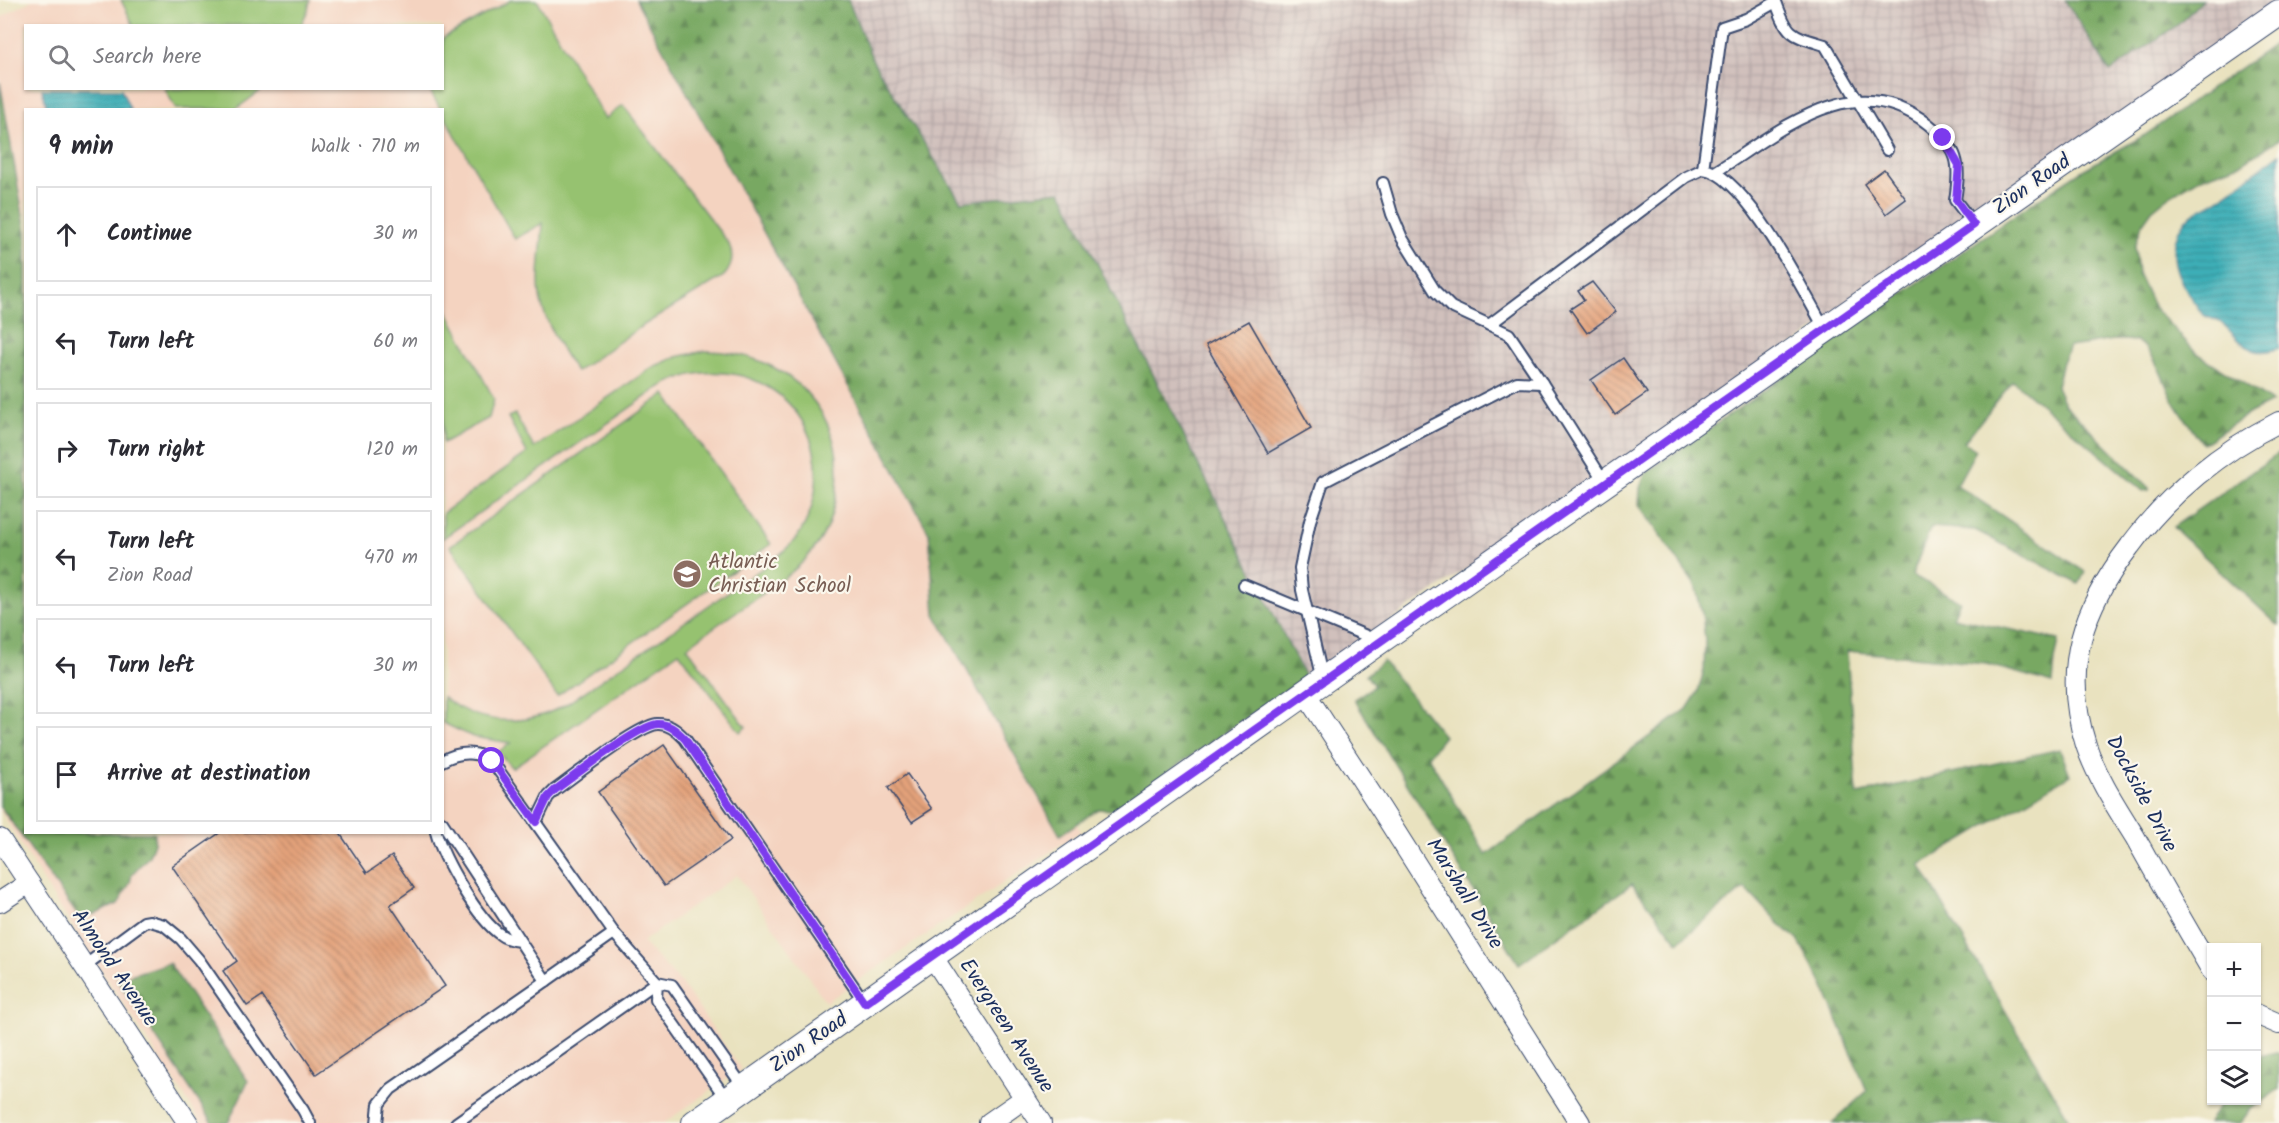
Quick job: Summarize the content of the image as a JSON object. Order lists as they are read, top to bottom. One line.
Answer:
{"streets":{"street":["Zion Road","Dockside Drive","Marshall Drive","Almond Avenue","Evergreen Avenue"]},"crossings":[["Zion Road","Marshall Drive"],["Zion Road","Evergreen Avenue"]],"places":{"school or university":["Atlantic Christian School"]},"page":{"search":"Search here","heading":["9 min","Walk · 710 m"],"list":[["Continue","30 m"],["Turn left","60 m"],["Turn right","120 m"],["Turn left","Zion Road","470 m"],["Turn left","30 m"],"Arrive at destination"],"map_buttons":["+","−"]}}
